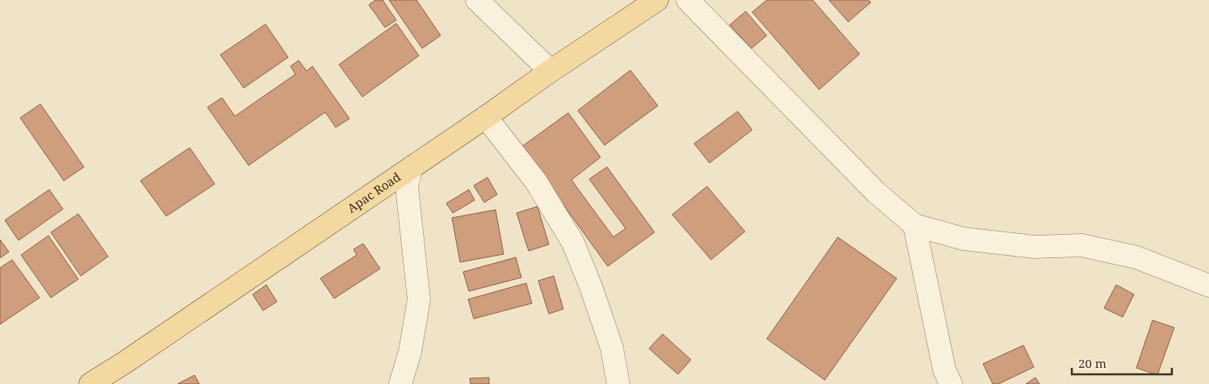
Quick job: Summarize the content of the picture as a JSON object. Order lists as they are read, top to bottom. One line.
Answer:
{"streets":{"main road":["Apac Road"]},"scale_bar":"20 m"}
